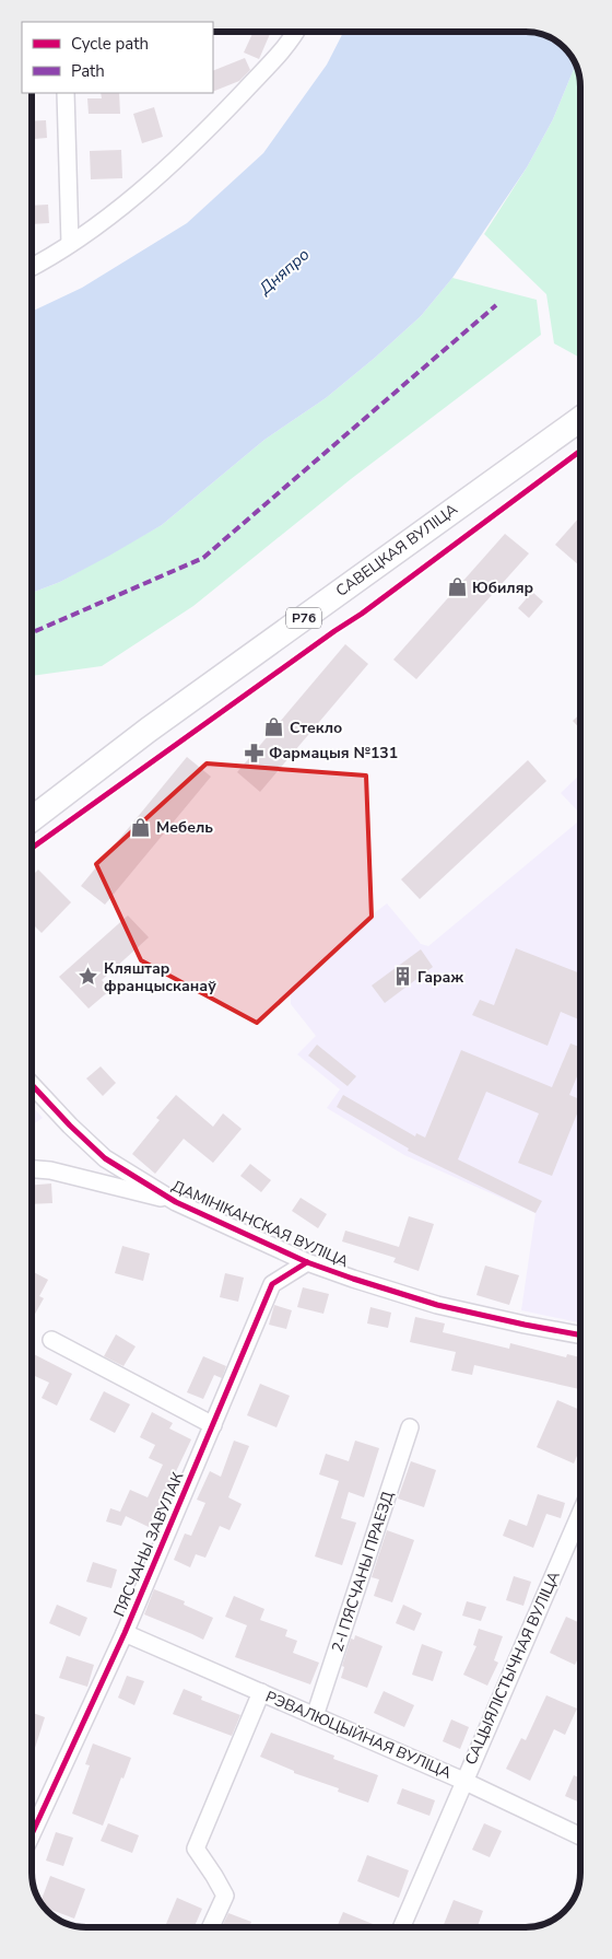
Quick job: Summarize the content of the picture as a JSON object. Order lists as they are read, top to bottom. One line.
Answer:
{"streets":{"main road":["САВЕЦКАЯ ВУЛІЦА","Р76"],"street":["ДАМІНІКАНСКАЯ ВУЛІЦА","ПЯСЧАНЫ ЗАВУЛАК","2-І ПЯСЧАНЫ ПРАЕЗД","САЦЫЯЛІСТЫЧНАЯ ВУЛІЦА","РЭВАЛЮЦЫЙНАЯ ВУЛІЦА"]},"crossings":[["ДАМІНІКАНСКАЯ ВУЛІЦА","ПЯСЧАНЫ ЗАВУЛАК"],["ПЯСЧАНЫ ЗАВУЛАК","РЭВАЛЮЦЫЙНАЯ ВУЛІЦА"],["2-І ПЯСЧАНЫ ПРАЕЗД","РЭВАЛЮЦЫЙНАЯ ВУЛІЦА"],["САЦЫЯЛІСТЫЧНАЯ ВУЛІЦА","РЭВАЛЮЦЫЙНАЯ ВУЛІЦА"]],"water":["Дняпро"],"places":{"shop":["Юбиляр","Стекло","Мебель"],"pharmacy":["Фармацыя №131"],"place":["Кляштар францысканаў"],"building":["Гараж"]},"legend":["Cycle path","Path"]}
